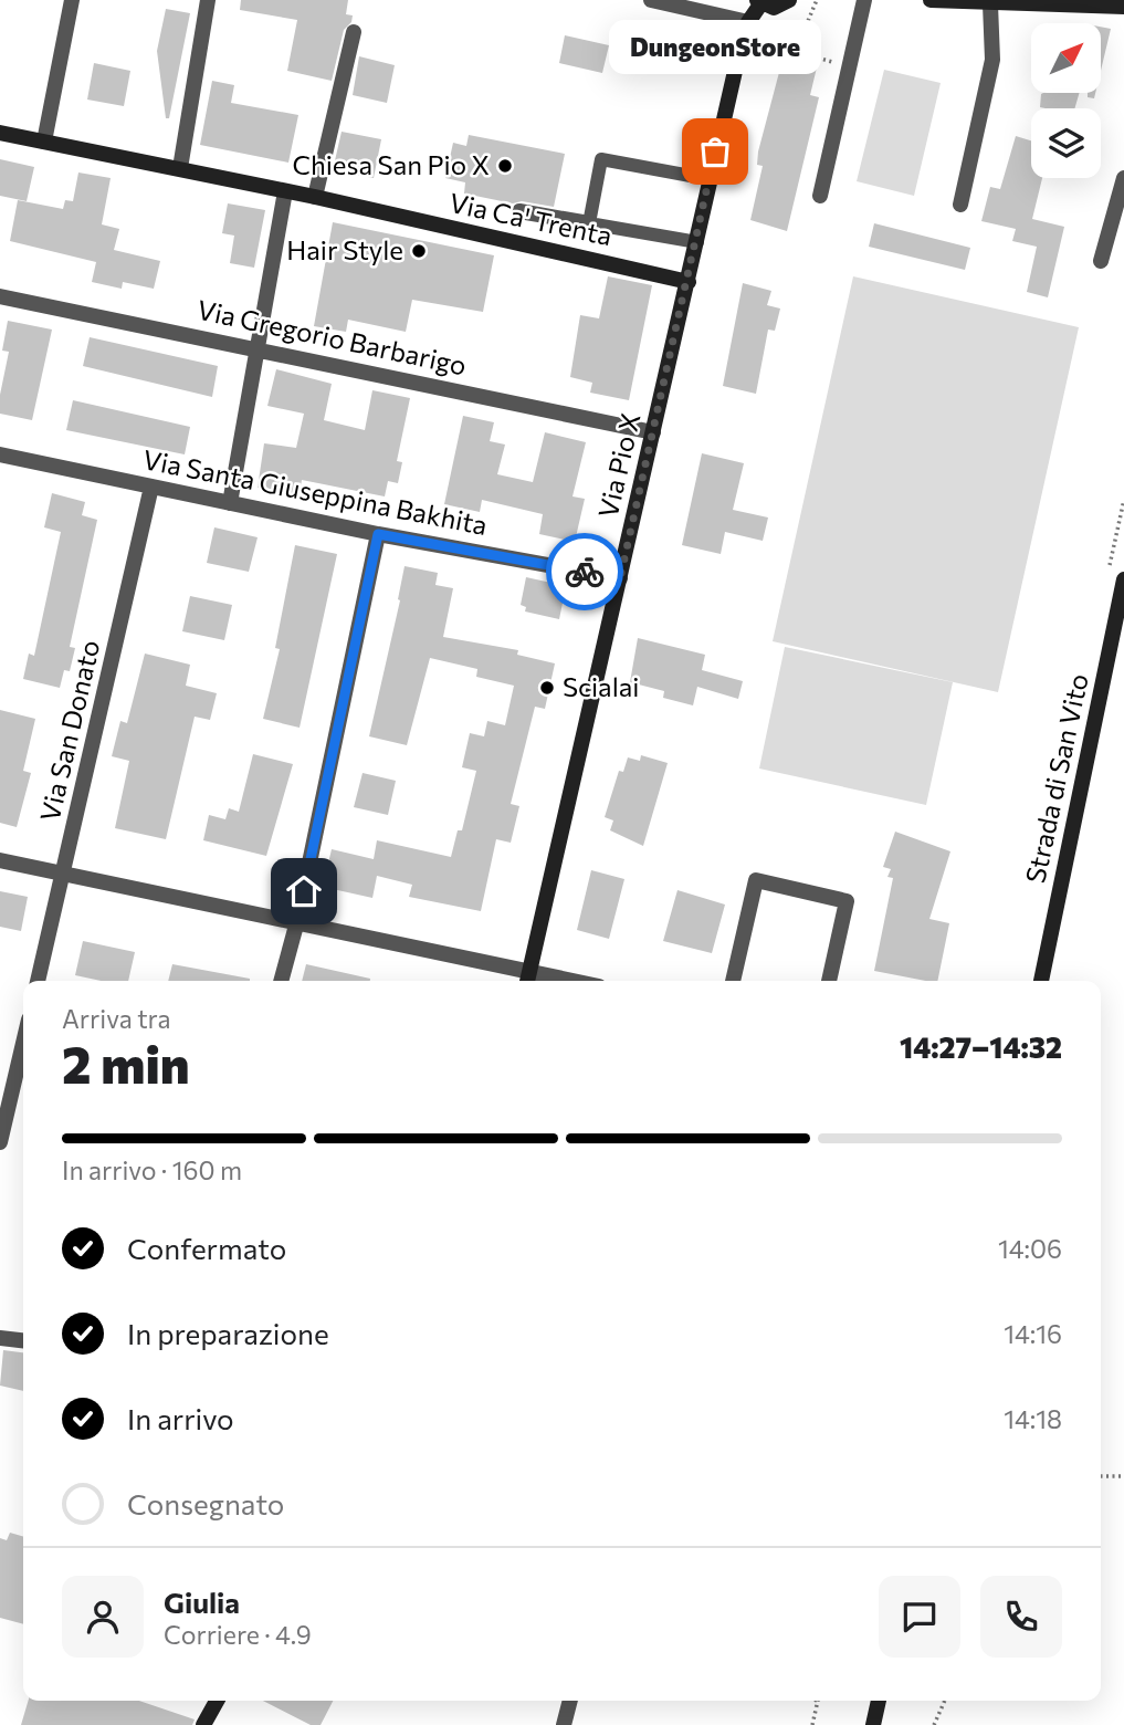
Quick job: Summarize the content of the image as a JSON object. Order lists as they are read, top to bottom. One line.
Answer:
{"streets":{"street":["Via Ca' Trenta","Via Gregorio Barbarigo","Via Pio X","Via Santa Giuseppina Bakhita","Via San Donato","Strada di San Vito"]},"crossings":[["Via Ca' Trenta","Via Pio X"],["Via Gregorio Barbarigo","Via Pio X"],["Via Pio X","Via Santa Giuseppina Bakhita"],["Via Santa Giuseppina Bakhita","Via San Donato"]],"places":["DungeonStore","Chiesa San Pio X","Hair Style","Scialai"],"north":"top right","page":{"bubble":"DungeonStore","heading":["2 min","Arriva tra","14:27–14:32"],"panel":["Giulia","Corriere · 4.9"],"bar":"In arrivo · 160 m","list":[["Confermato","14:06"],["In preparazione","14:16"],["In arrivo","14:18"],"Consegnato"]}}
